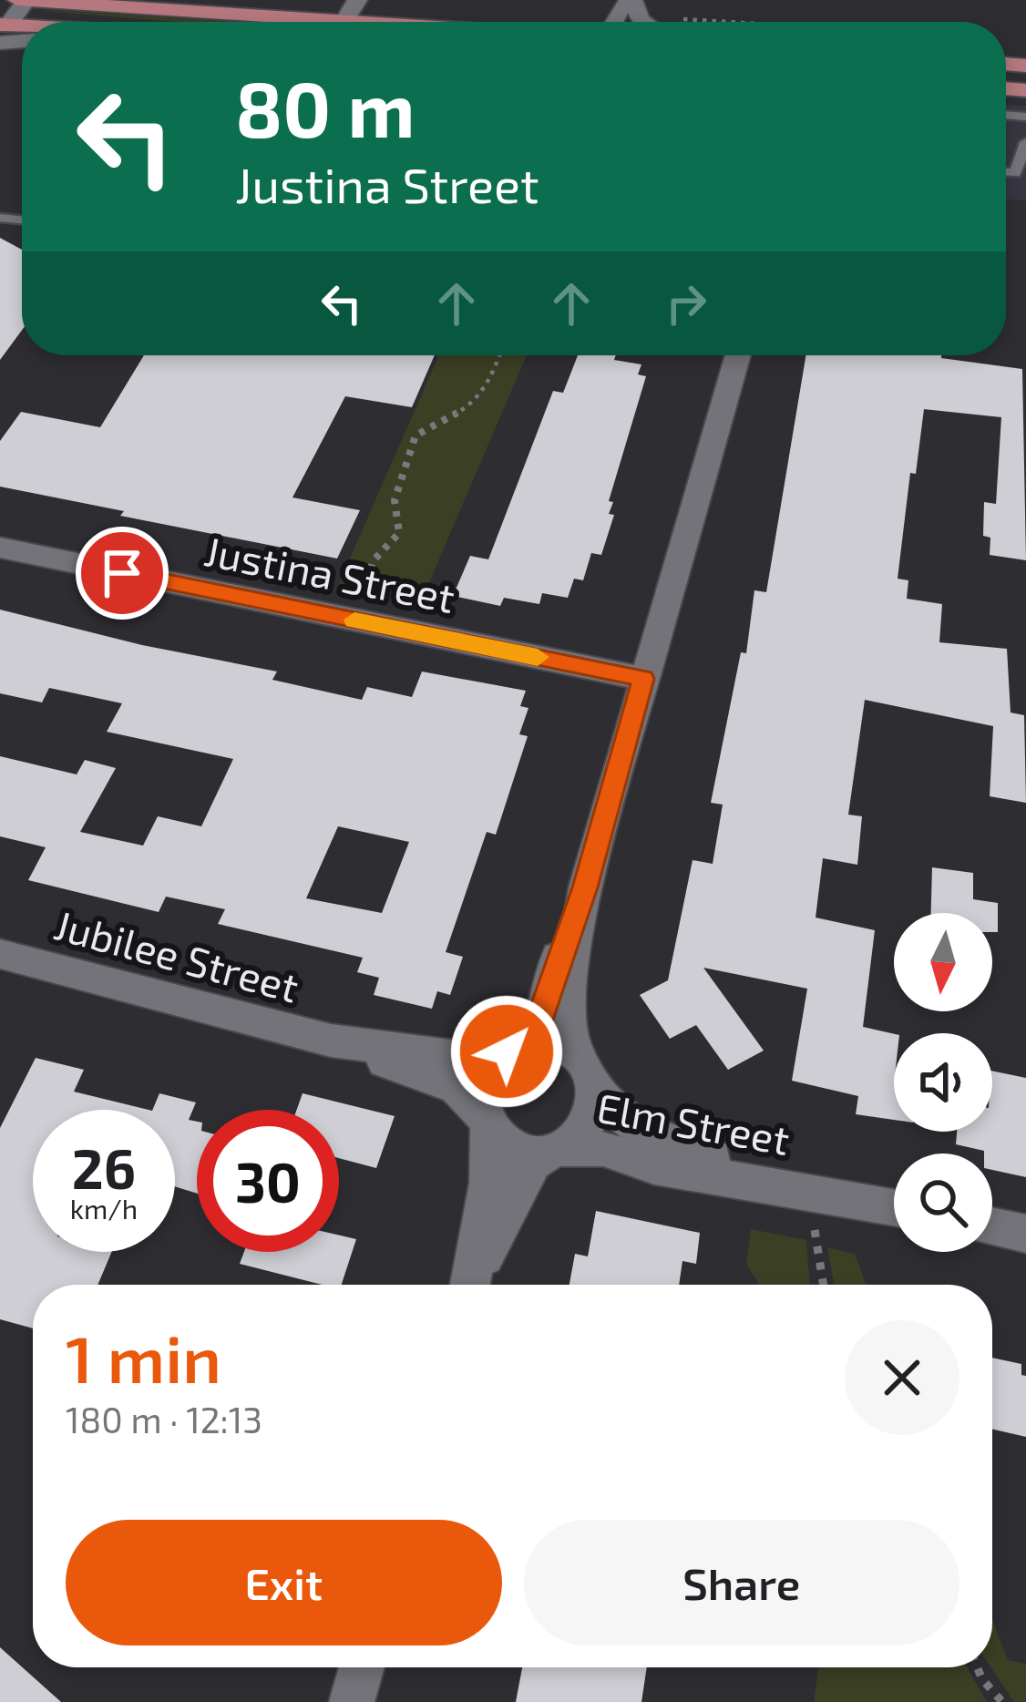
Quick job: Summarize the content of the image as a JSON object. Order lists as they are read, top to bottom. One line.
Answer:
{"streets":{"street":["Justina Street","Jubilee Street","Elm Street"]},"crossings":[["Jubilee Street","Elm Street"]],"north":"bottom","page":{"turn":["80 m","Justina Street"],"speed":"26 km/h","limit":"30","heading":["1 min","180 m · 12:13"],"buttons":["Exit","Share"]}}
